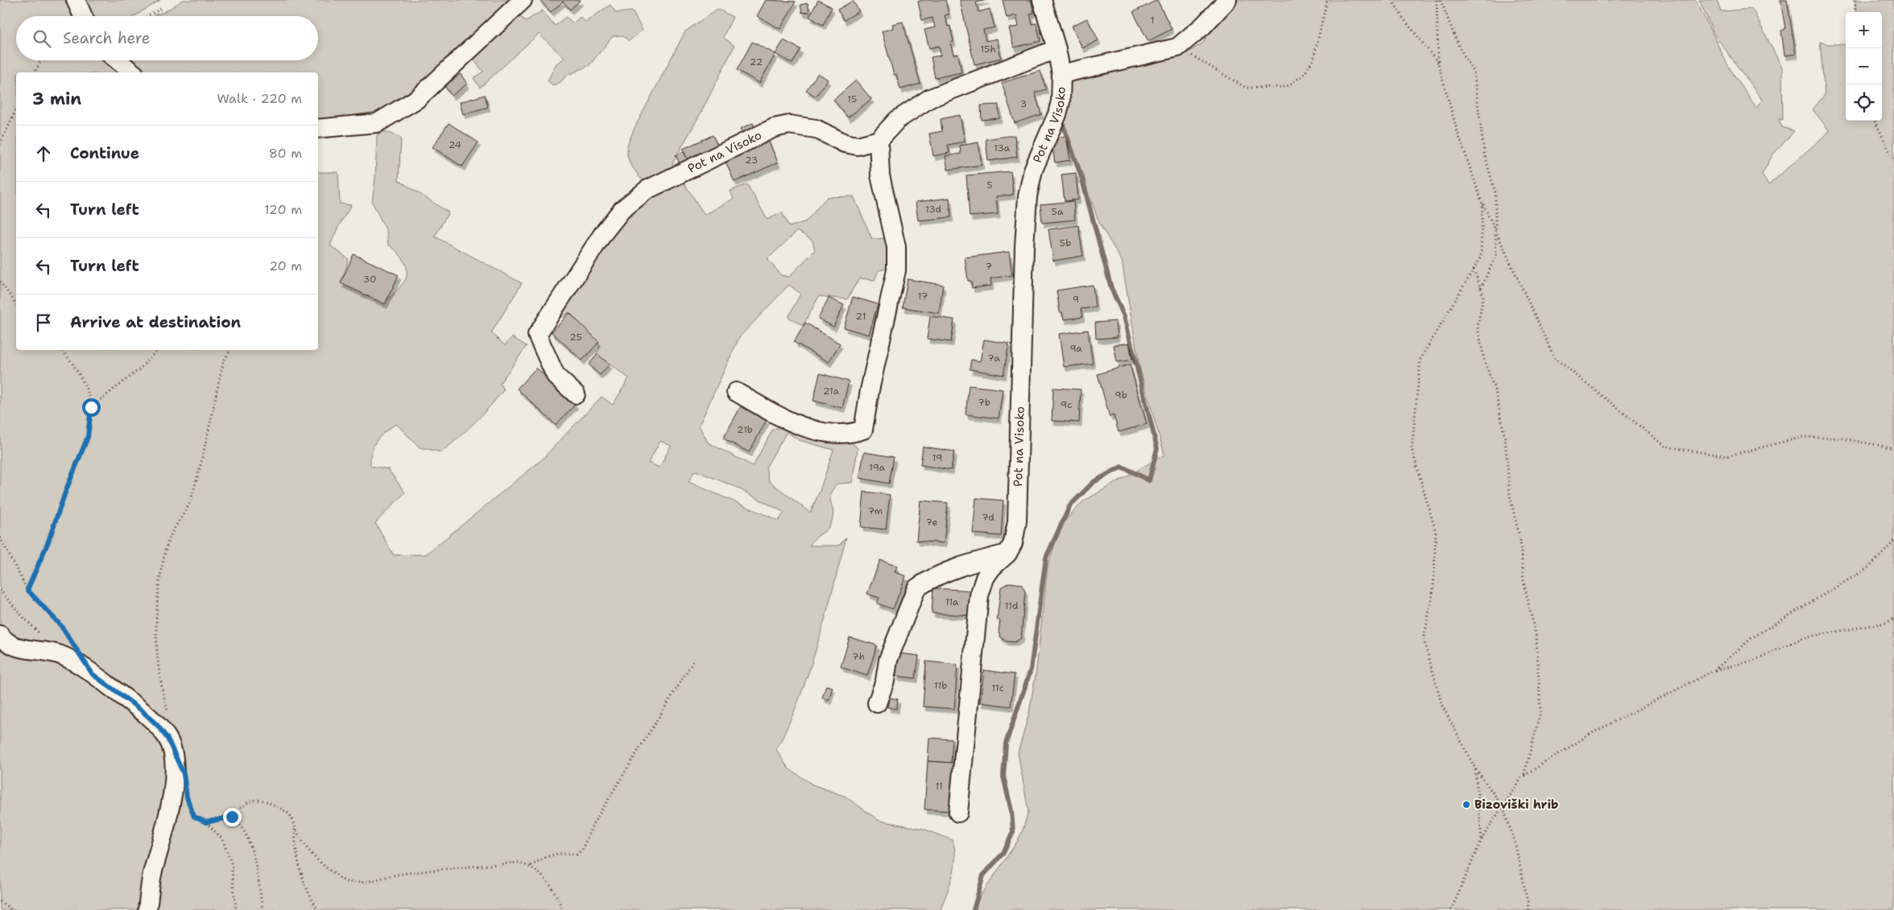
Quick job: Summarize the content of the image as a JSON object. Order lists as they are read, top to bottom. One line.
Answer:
{"streets":{"street":["Pot na Visoko"]},"places":["Bizoviški hrib"],"house_numbers":["1","15h","22","15","3","24","13a","23","5","13d","5a","5b","7","30","17","9","21","25","9a","7a","21a","9b","7b","9c","21b","19","19a","7m","7d","7e","11a","11d","7h","11b","11c","11"],"page":{"map_buttons":["+","−"],"search":"Search here","heading":["3 min","Walk · 220 m"],"list":[["Continue","80 m"],["Turn left","120 m"],["Turn left","20 m"],"Arrive at destination"]}}
